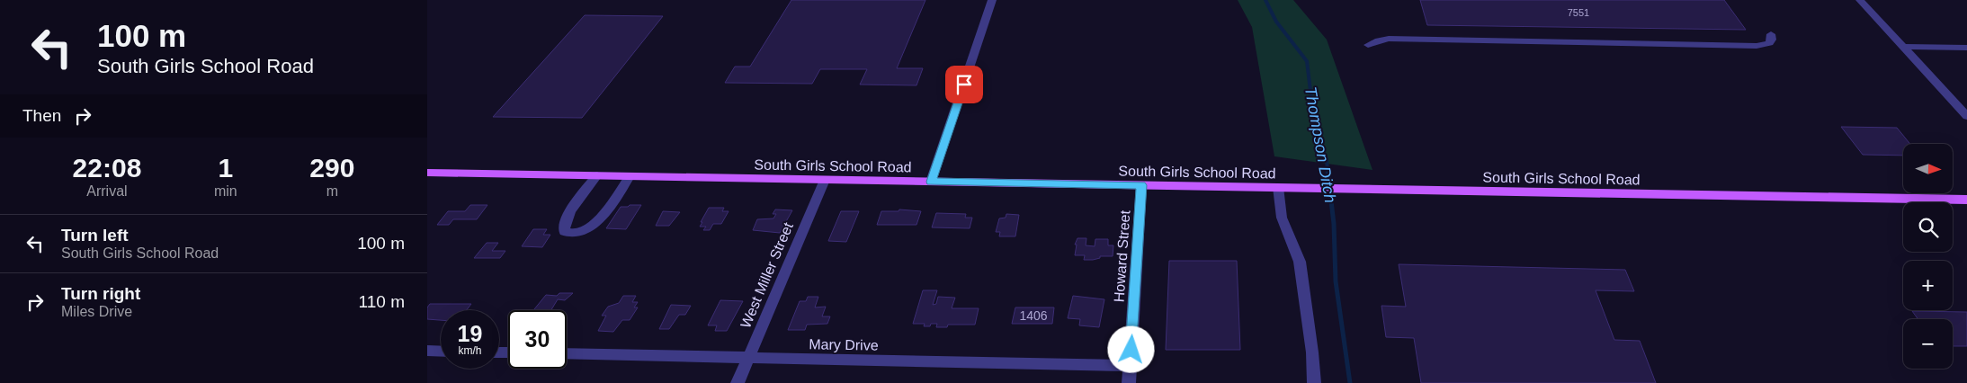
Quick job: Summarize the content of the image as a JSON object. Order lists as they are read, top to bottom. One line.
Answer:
{"streets":{"main road":["South Girls School Road"],"street":["Howard Street","West Miller Street","Mary Drive"]},"crossings":[["South Girls School Road","Howard Street"],["South Girls School Road","West Miller Street"],["Howard Street","Mary Drive"],["West Miller Street","Mary Drive"]],"water":["Thompson Ditch"],"house_numbers":["7551","1406"],"north":"right","page":{"turn":["100 m","South Girls School Road"],"then":"Then","eta":["22:08","Arrival","1","min","290","m"],"map_buttons":["+","−"],"list":[{"name":"Turn left","note":"South Girls School Road","value":"100 m"},{"name":"Turn right","note":"Miles Drive","value":"110 m"}],"speed":"19 km/h","limit":"30"}}
